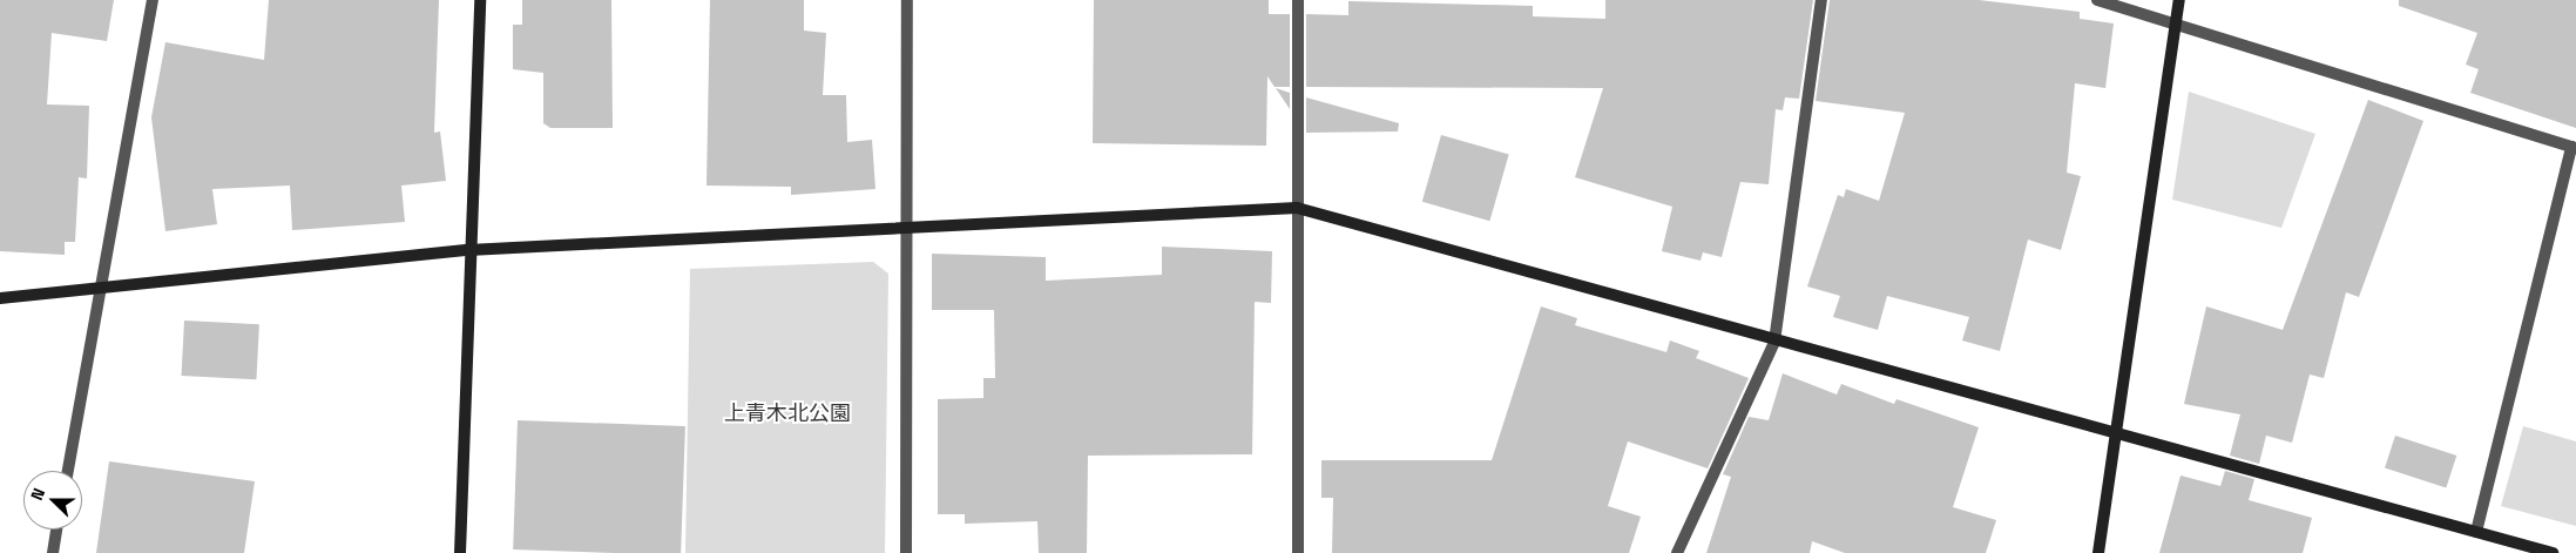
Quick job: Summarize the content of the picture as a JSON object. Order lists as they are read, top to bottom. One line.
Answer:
{"parks":["上青木北公園"],"north":"left"}
